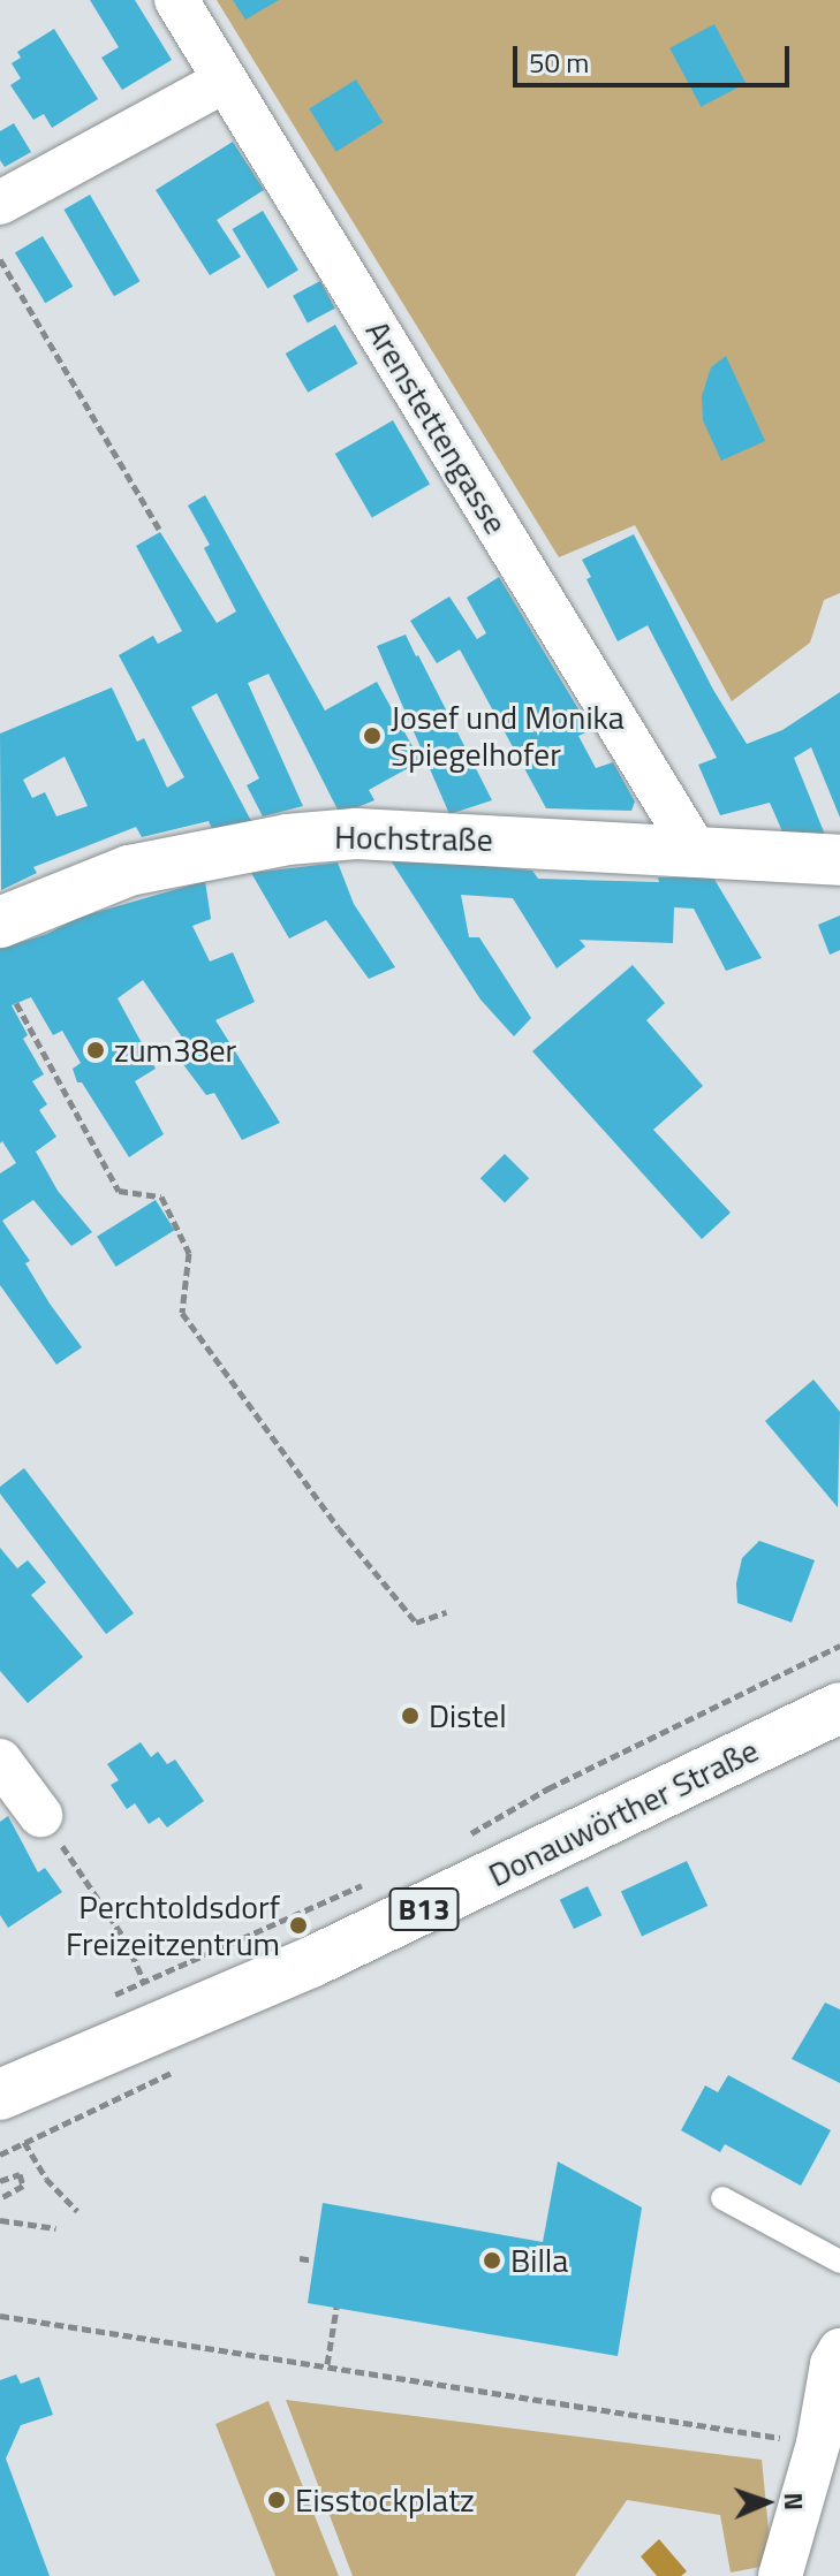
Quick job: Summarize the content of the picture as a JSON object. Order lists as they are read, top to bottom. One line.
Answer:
{"streets":{"main road":["Hochstraße","Donauwörther Straße","B13"],"street":["Arenstettengasse"]},"crossings":[["Arenstettengasse","Hochstraße"]],"places":["Josef und Monika Spiegelhofer","zum38er","Distel","Perchtoldsdorf Freizeitzentrum","Billa","Eisstockplatz"],"scale_bar":"50 m","north":"right"}
